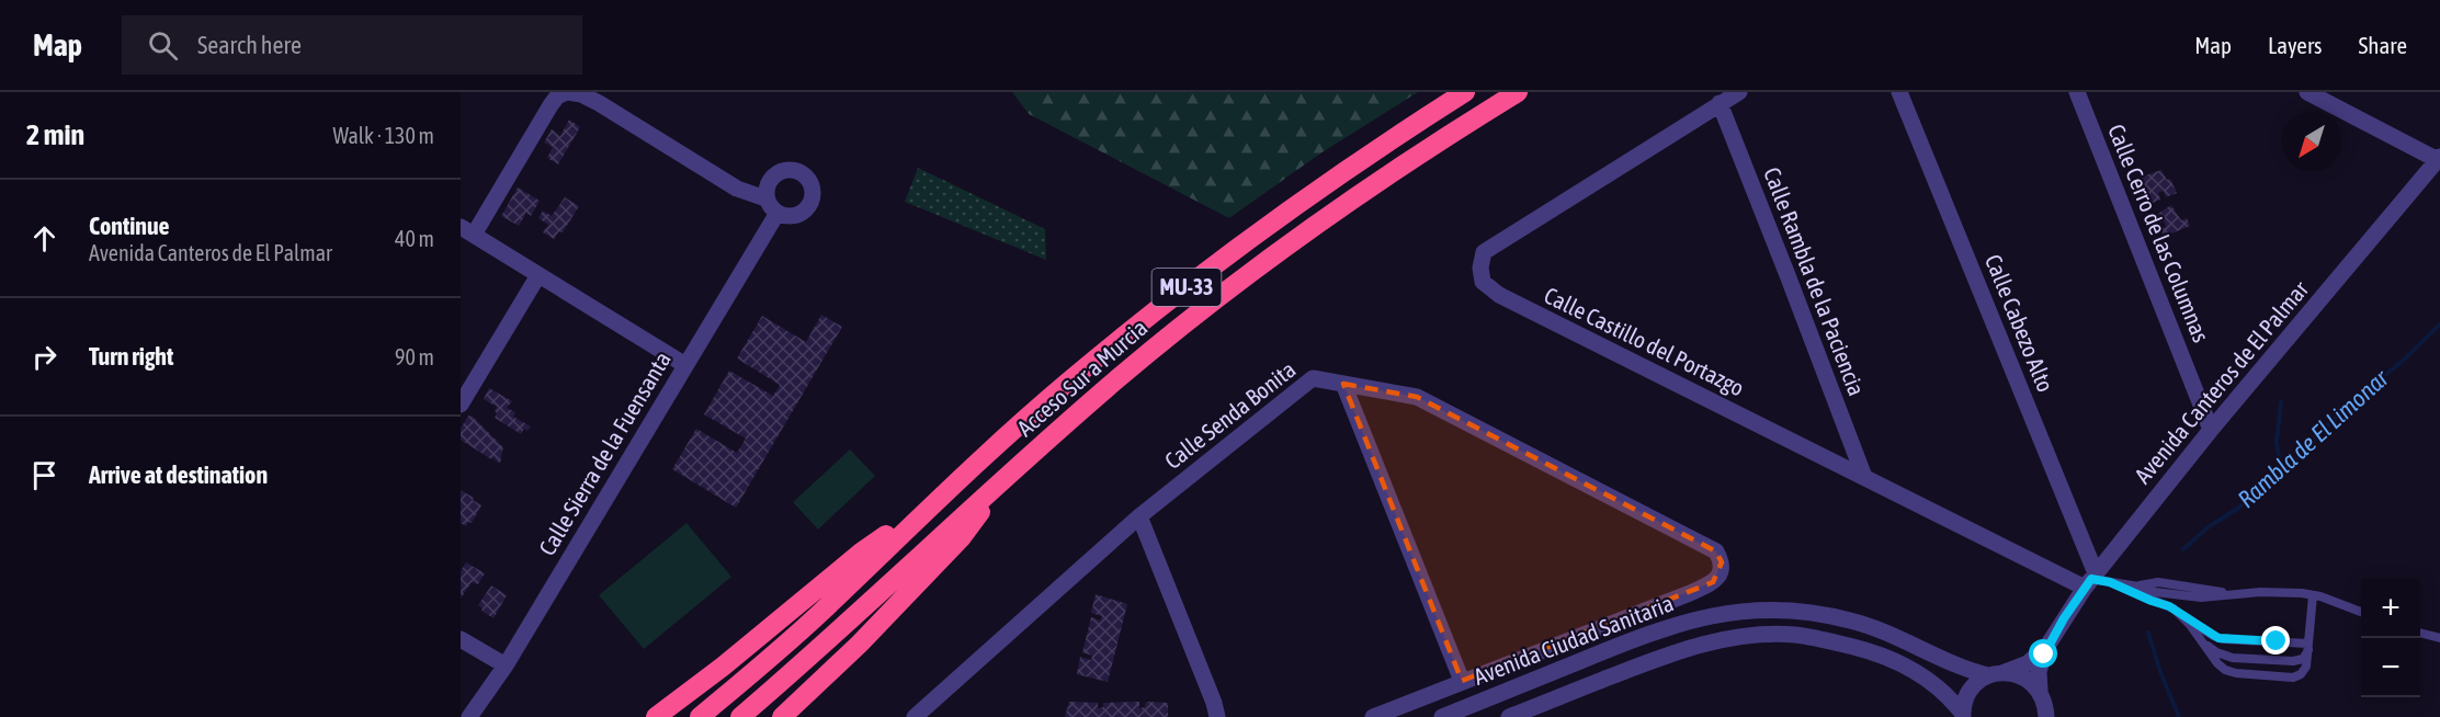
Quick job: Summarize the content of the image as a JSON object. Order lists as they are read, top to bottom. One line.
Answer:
{"streets":{"highway":["MU-33","Acceso Sur a Murcia"],"street":["Calle Cerro de las Columnas","Calle Rambla de la Paciencia","Calle Cabezo Alto","Calle Castillo del Portazgo","Avenida Canteros de El Palmar","Calle Senda Bonita","Calle Sierra de la Fuensanta","Avenida Ciudad Sanitaria"]},"crossings":[["Calle Cerro de las Columnas","Avenida Canteros de El Palmar"],["Calle Rambla de la Paciencia","Calle Castillo del Portazgo"],["Calle Cabezo Alto","Calle Castillo del Portazgo"],["Calle Cabezo Alto","Avenida Canteros de El Palmar"],["Calle Castillo del Portazgo","Avenida Canteros de El Palmar"],["Avenida Canteros de El Palmar","Avenida Ciudad Sanitaria"]],"water":["Rambla de El Limonar"],"north":"bottom left","page":{"header":"Map","search":"Search here","nav":["Map","Layers","Share"],"heading":["2 min","Walk · 130 m"],"list":[["Continue","Avenida Canteros de El Palmar","40 m"],["Turn right","90 m"],"Arrive at destination"],"map_buttons":["+","−"]}}
